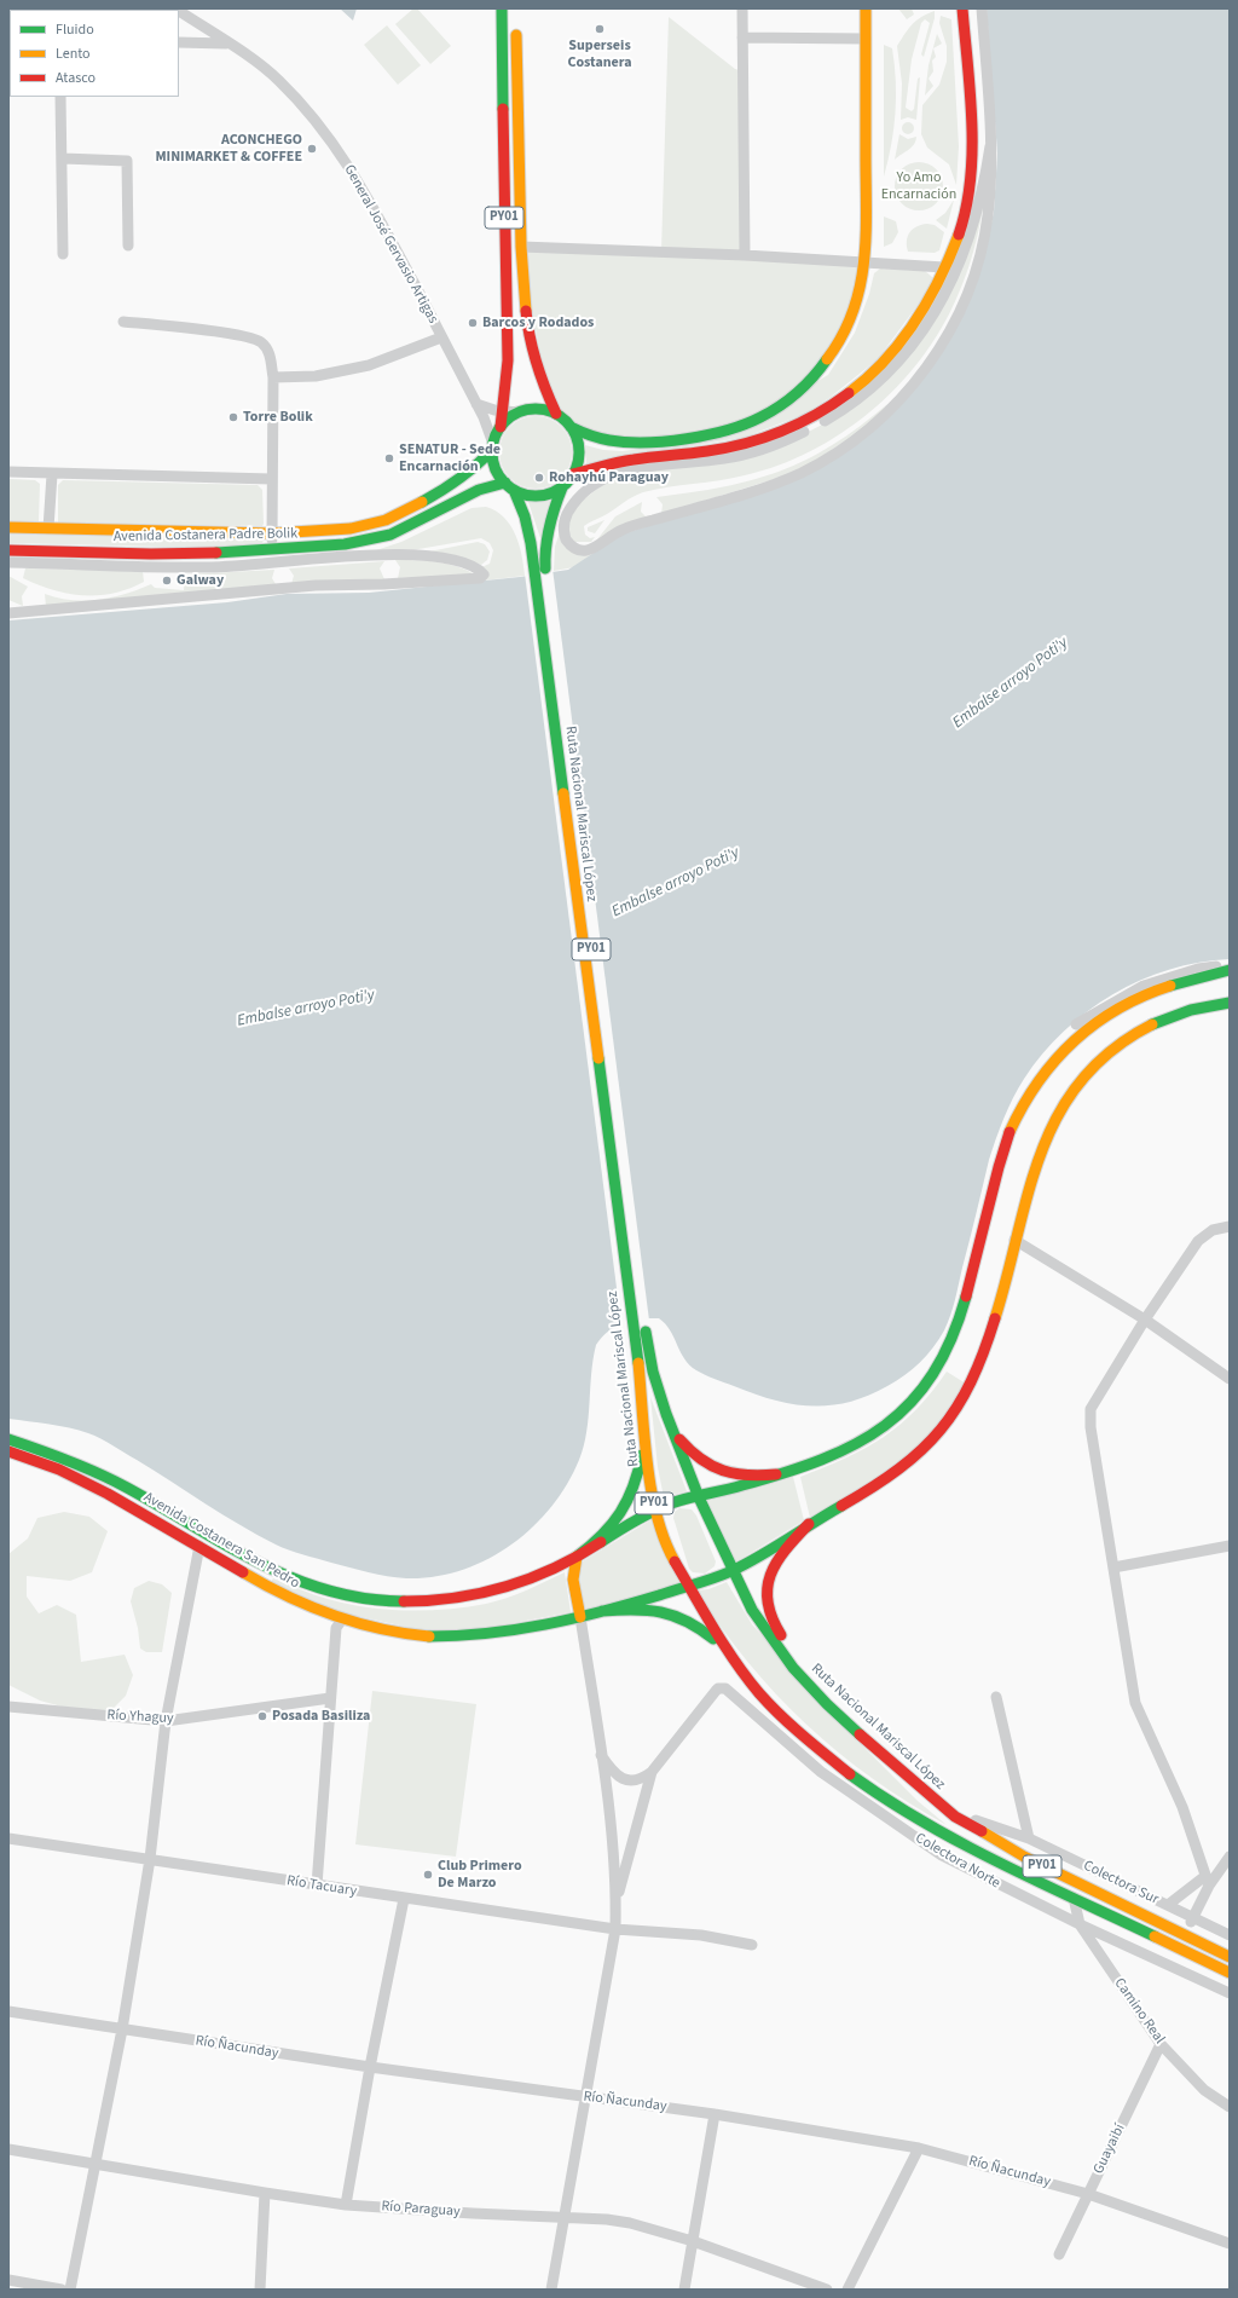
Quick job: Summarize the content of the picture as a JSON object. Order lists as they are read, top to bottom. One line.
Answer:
{"streets":{"main road":["PY01","Avenida Costanera Padre Bolik","Ruta Nacional Mariscal López","Avenida Costanera San Pedro"],"street":["General José Gervasio Artigas","Río Yhaguy","Colectora Norte","Colectora Sur","Río Tacuary","Camino Real","Río Ñacunday","Guayaibí","Río Paraguay"]},"crossings":[["PY01","General José Gervasio Artigas"],["PY01","Avenida Costanera Padre Bolik"],["PY01","Ruta Nacional Mariscal López"],["General José Gervasio Artigas","Avenida Costanera Padre Bolik"],["General José Gervasio Artigas","Ruta Nacional Mariscal López"],["Avenida Costanera Padre Bolik","Ruta Nacional Mariscal López"],["Ruta Nacional Mariscal López","Avenida Costanera San Pedro"],["Ruta Nacional Mariscal López","Colectora Sur"],["Ruta Nacional Mariscal López","Camino Real"],["Colectora Norte","Camino Real"],["Camino Real","Guayaibí"],["Río Ñacunday","Guayaibí"]],"water":["Embalse arroyo Poti'y"],"parks":["Yo Amo Encarnación"],"places":["Superseis Costanera","ACONCHEGO MINIMARKET & COFFEE","Barcos y Rodados","Torre Bolik","SENATUR - Sede Encarnación","Rohayhú Paraguay","Galway","Posada Basiliza","Club Primero De Marzo"],"legend":["Fluido","Lento","Atasco"]}
